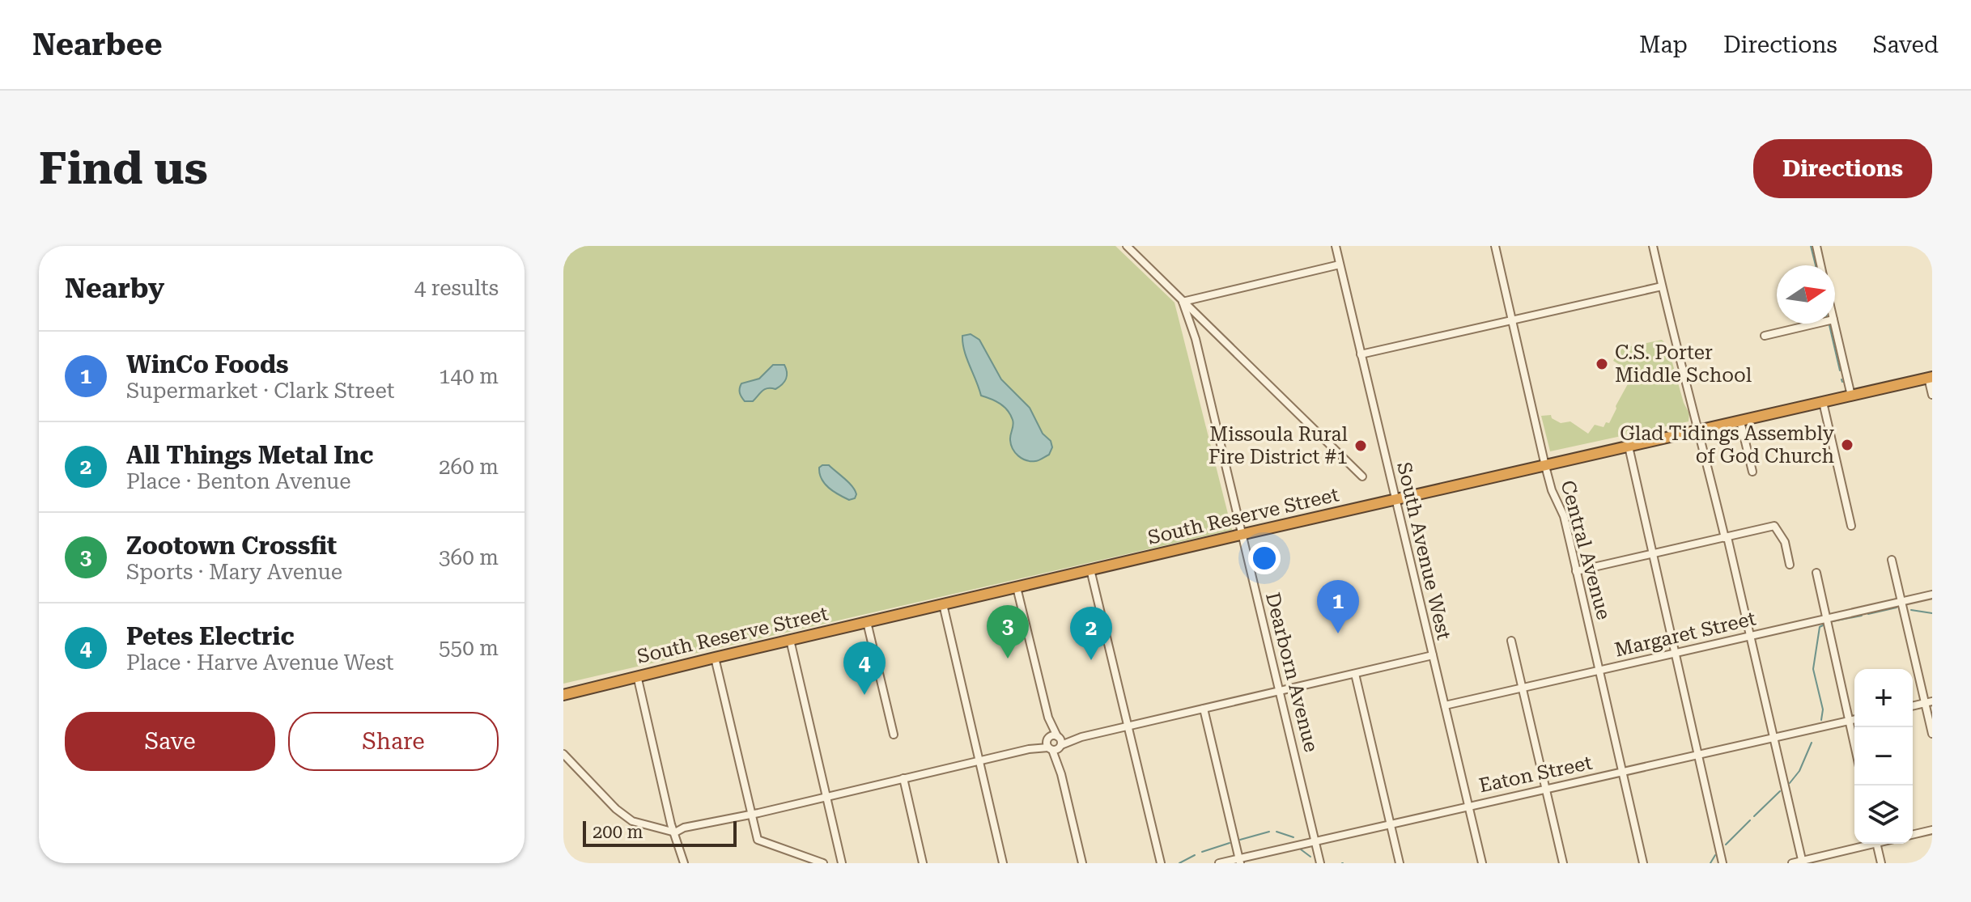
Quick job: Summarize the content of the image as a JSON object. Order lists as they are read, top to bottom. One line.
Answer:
{"streets":{"highway":["South Reserve Street"],"street":["Central Avenue","South Avenue West","Margaret Street","Dearborn Avenue","Eaton Street"]},"crossings":[["South Reserve Street","Central Avenue"],["South Reserve Street","South Avenue West"],["South Reserve Street","Dearborn Avenue"],["Central Avenue","Margaret Street"],["Central Avenue","Eaton Street"],["South Avenue West","Margaret Street"],["South Avenue West","Eaton Street"],["Dearborn Avenue","Eaton Street"]],"places":["C.S. Porter Middle School","Glad Tidings Assembly of God Church","Missoula Rural Fire District #1"],"scale_bar":"200 m","north":"right","page":{"header":"Nearbee","nav":["Map","Directions","Saved"],"buttons":["Directions",["Save","Share"]],"title":"Find us","heading":["Nearby","4 results"],"list":[{"mark":"1","name":"WinCo Foods","note":"Supermarket · Clark Street","value":"140 m"},{"mark":"2","name":"All Things Metal Inc","note":"Place · Benton Avenue","value":"260 m"},{"mark":"3","name":"Zootown Crossfit","note":"Sports · Mary Avenue","value":"360 m"},{"mark":"4","name":"Petes Electric","note":"Place · Harve Avenue West","value":"550 m"}],"pins":["1","3","2","4"],"map_buttons":["+","−"],"scale":"200 m"}}
